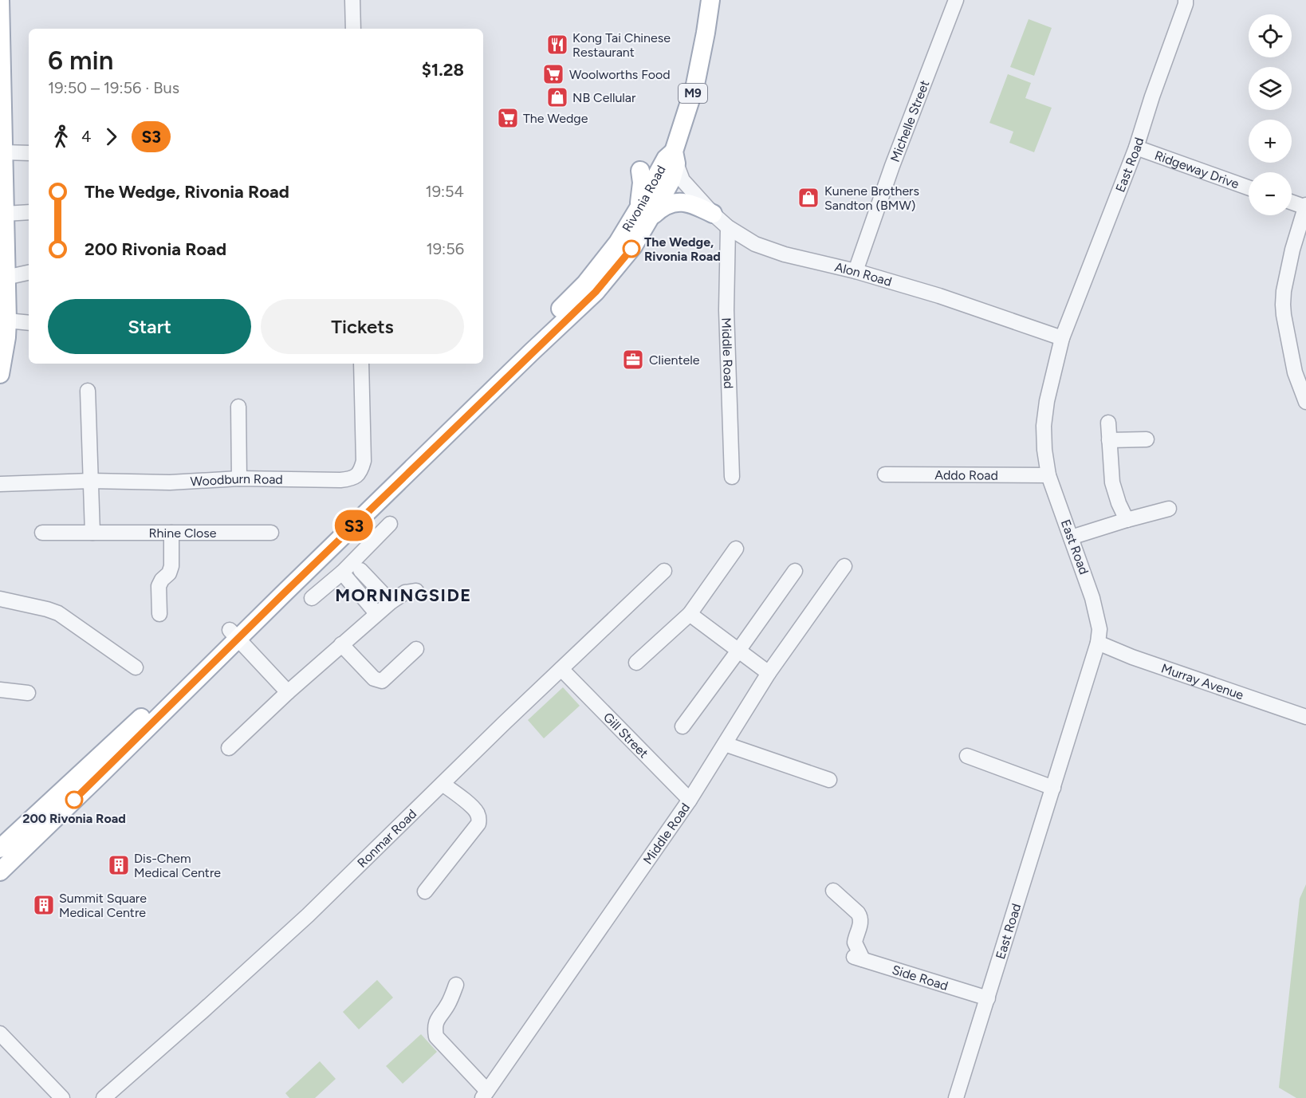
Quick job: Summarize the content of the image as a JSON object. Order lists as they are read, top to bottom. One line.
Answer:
{"streets":{"main road":["M9","Rivonia Road"],"street":["Michelle Street","East Road","Ridgeway Drive","Alon Road","Middle Road","Addo Road","Woodburn Road","Rhine Close","Murray Avenue","Gill Street","Ronmar Road","Side Road"]},"crossings":[["Michelle Street","Alon Road"],["East Road","Ridgeway Drive"],["East Road","Alon Road"],["East Road","Addo Road"],["East Road","Murray Avenue"],["East Road","Side Road"],["Rivonia Road","Alon Road"],["Alon Road","Middle Road"],["Middle Road","Gill Street"],["Gill Street","Ronmar Road"]],"districts":["MORNINGSIDE"],"places":{"restaurant":["Kong Tai Chinese Restaurant"],"supermarket":["Woolworths Food","The Wedge"],"shop":["NB Cellular","Kunene Brothers Sandton (BMW)"],"other":["The Wedge, Rivonia Road","200 Rivonia Road"],"office":["Clientele"],"building":["Dis-Chem Medical Centre","Summit Square Medical Centre"]},"lines":["bus line S3"],"page":{"on_map":"S3","map_buttons":["+","−"],"heading":["6 min","19:50 – 19:56 · Bus","$1.28"],"legs":["4","S3"],"list":[{"name":"The Wedge, Rivonia Road","value":"19:54"},{"name":"200 Rivonia Road","value":"19:56"}],"buttons":["Start","Tickets"]}}
